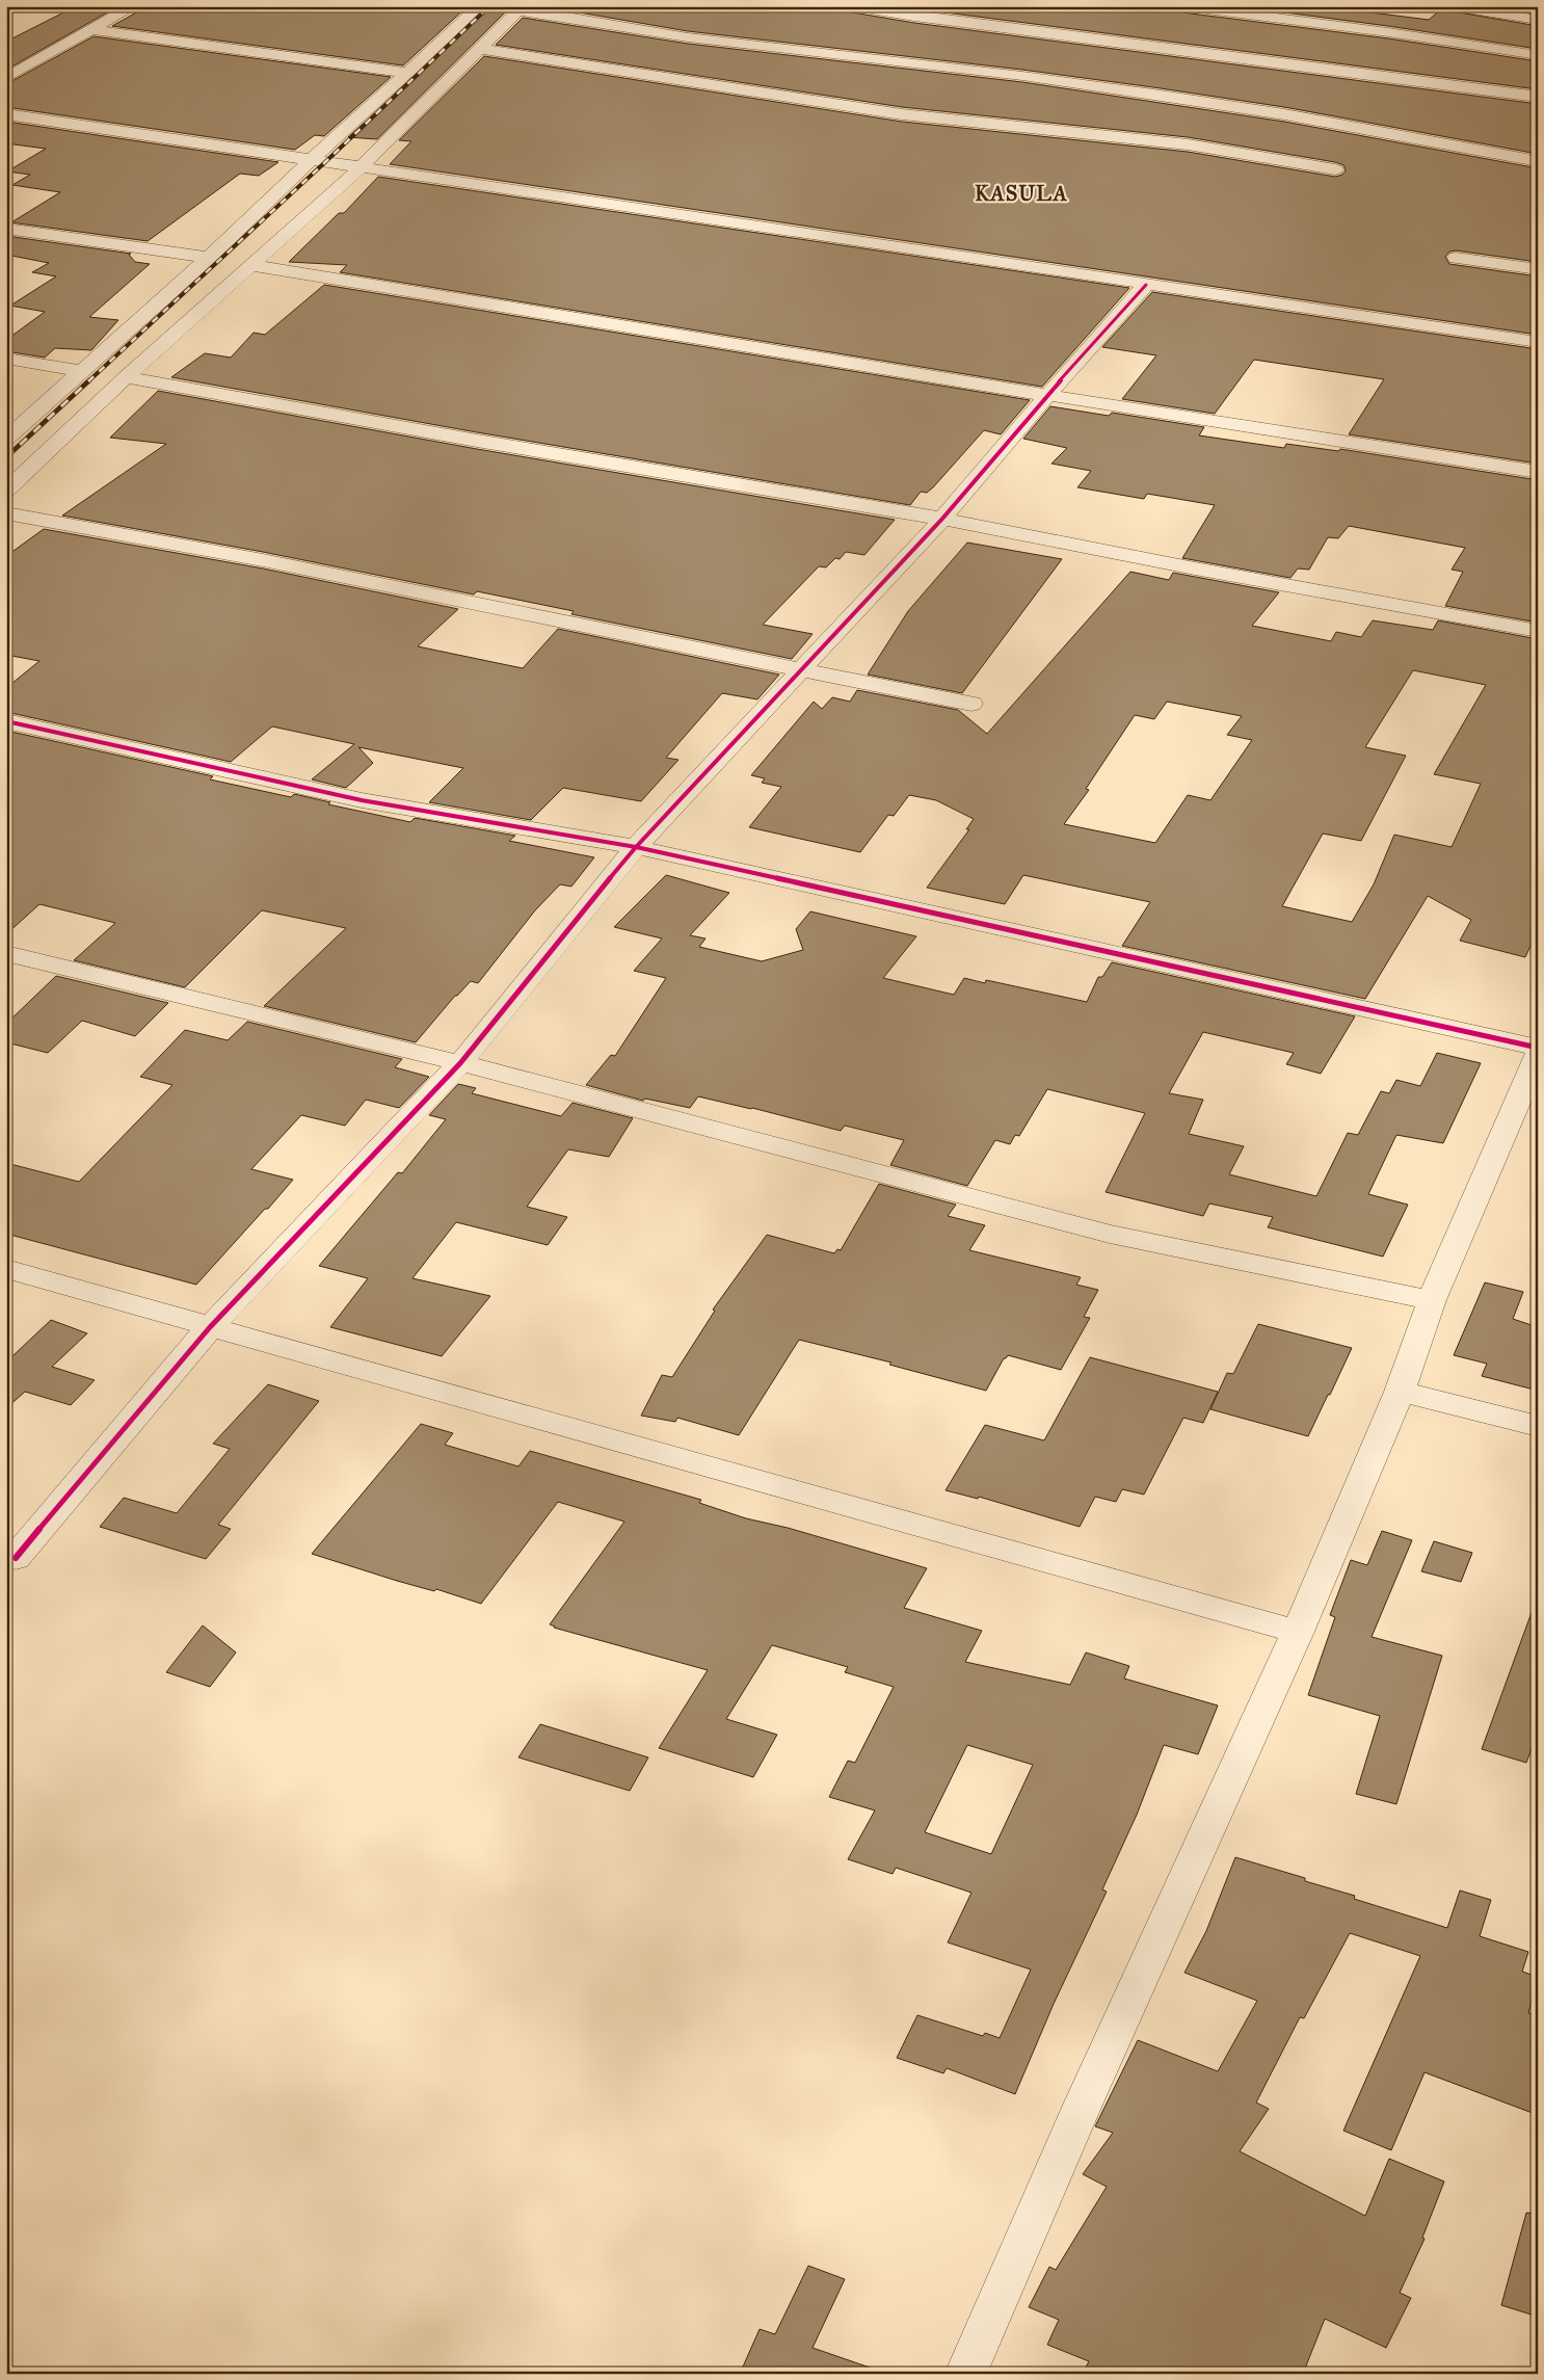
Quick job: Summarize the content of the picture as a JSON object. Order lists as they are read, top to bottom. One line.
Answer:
{"districts":["KASULA"]}
